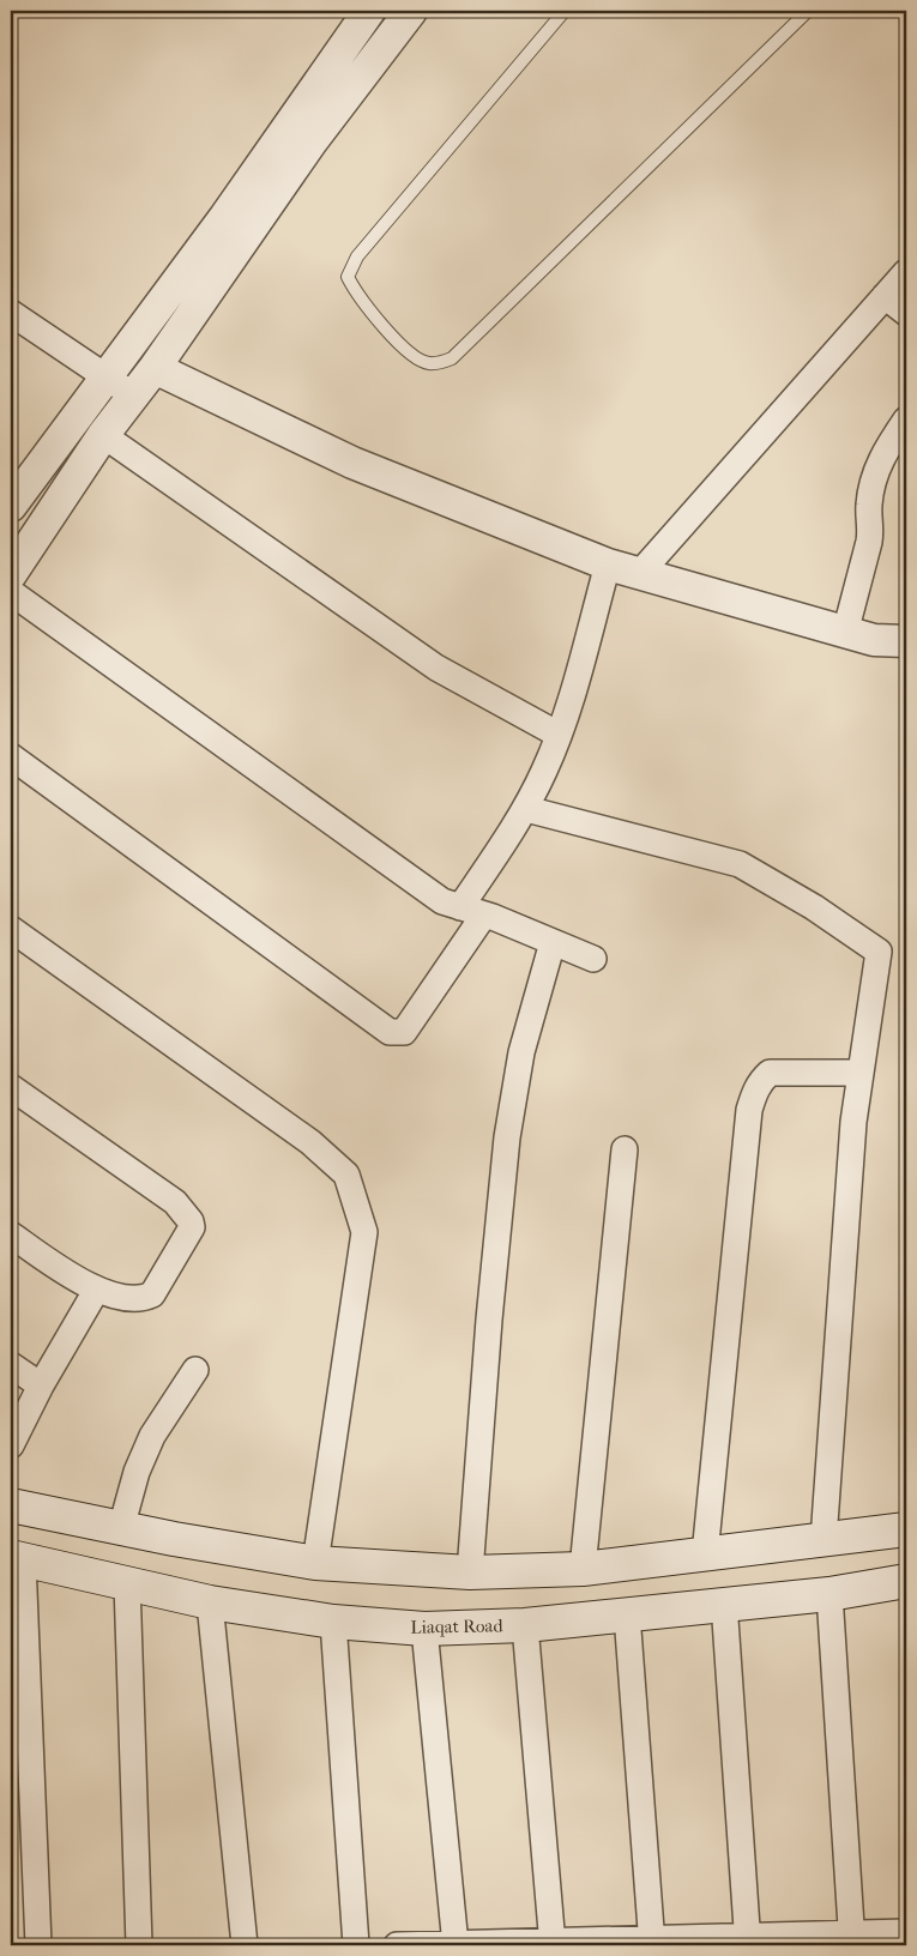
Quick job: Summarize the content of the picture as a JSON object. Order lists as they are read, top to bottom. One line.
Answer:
{"streets":{"main road":["Liaqat Road"]}}
